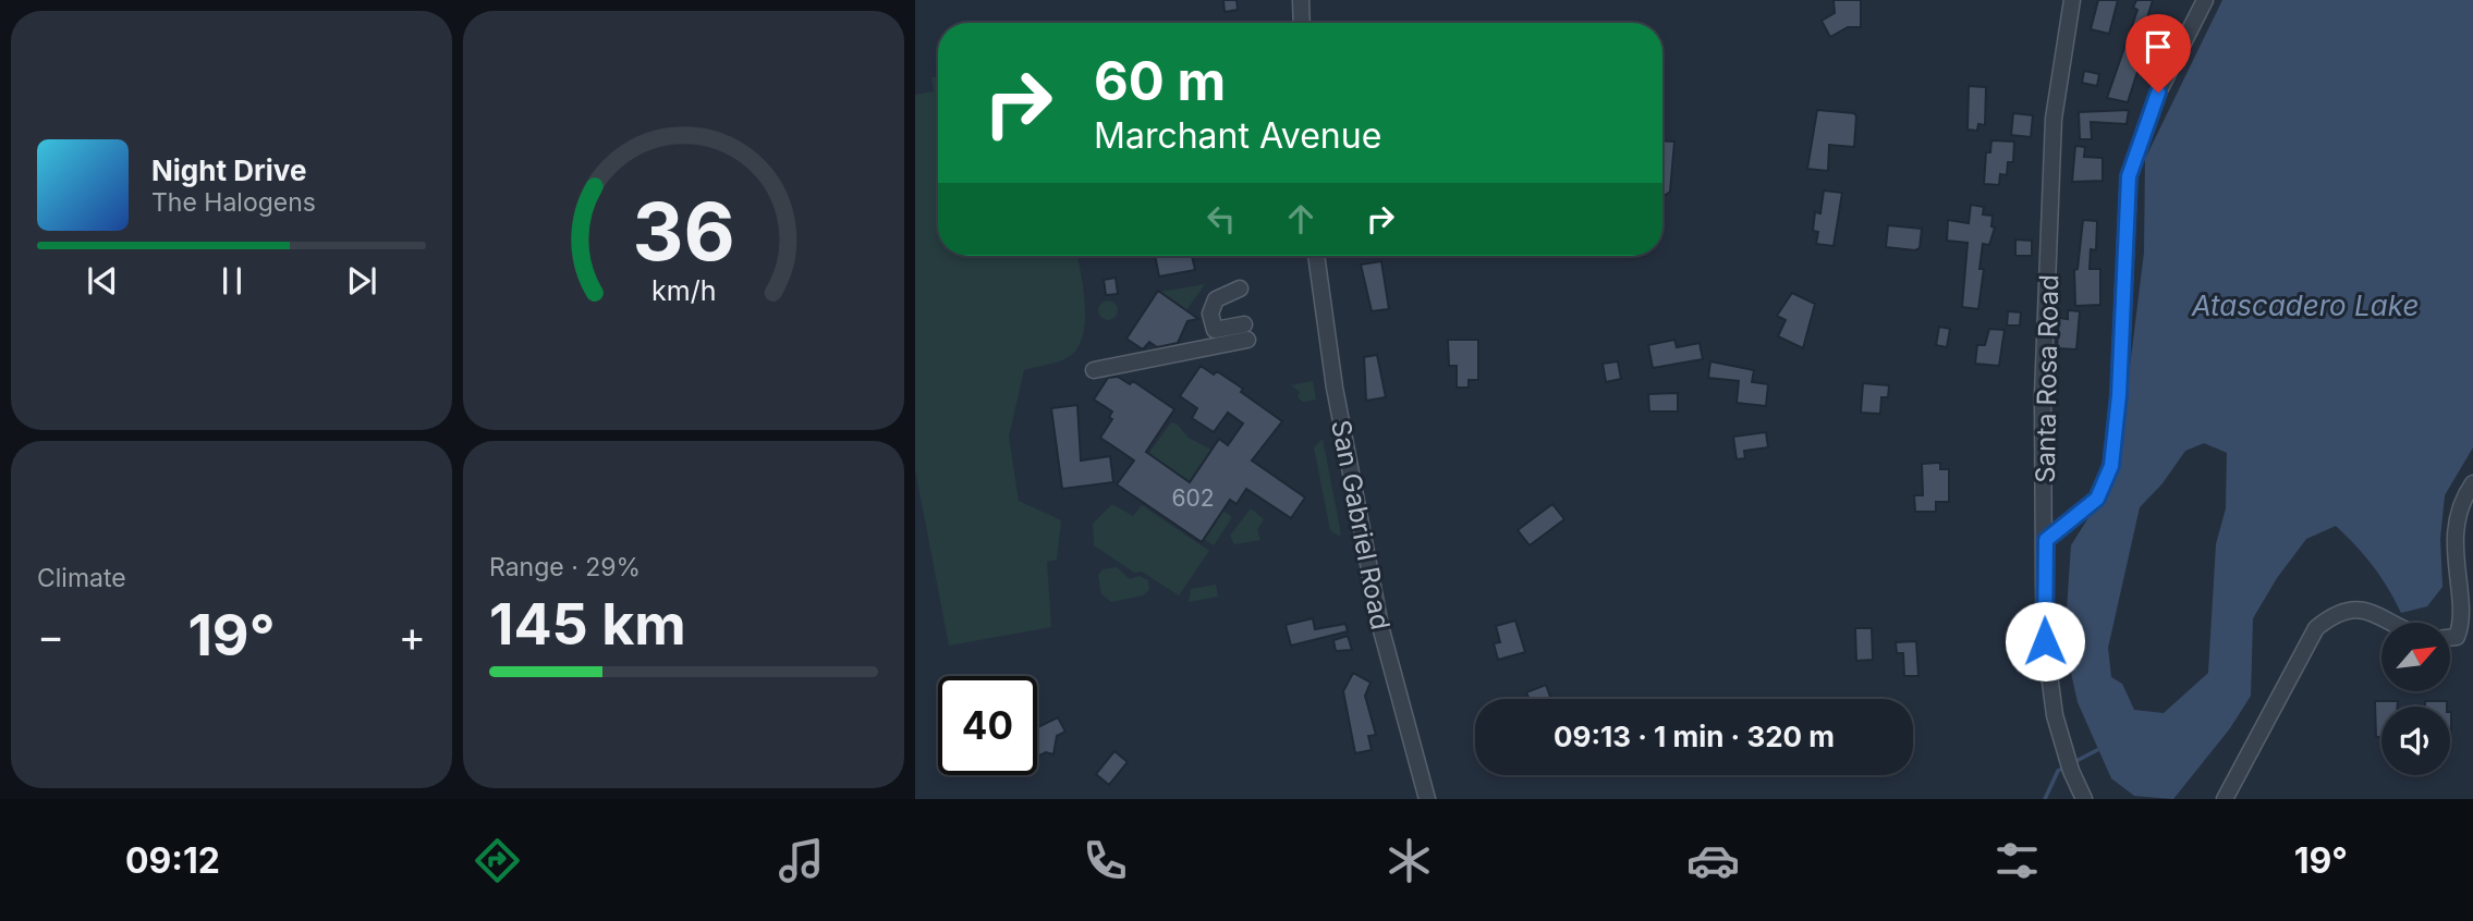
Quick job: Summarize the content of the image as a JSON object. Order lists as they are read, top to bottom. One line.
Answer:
{"streets":{"street":["Santa Rosa Road","San Gabriel Road"]},"water":["Atascadero Lake"],"house_numbers":["602"],"north":"top right","page":{"turn":["60 m","Marchant Avenue"],"song":["Night Drive","The Halogens"],"tile":["Climate",["Range · 29%","145 km"]],"heat":["−","19°","+"],"limit":"40","trip":"09:13 · 1 min · 320 m","tabs":["09:12","19°"],"gauge":["36","km/h"]}}
